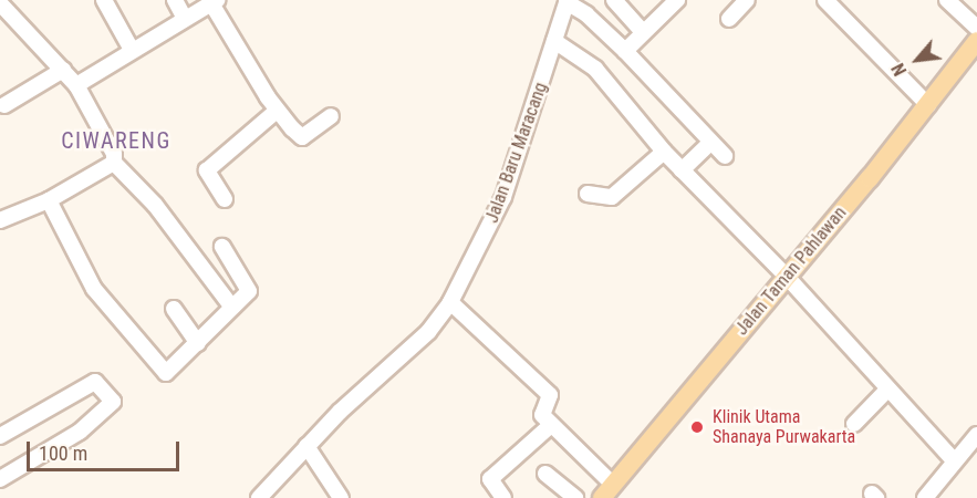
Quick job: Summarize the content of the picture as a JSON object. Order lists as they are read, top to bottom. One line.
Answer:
{"streets":{"main road":["Jalan Taman Pahlawan"],"street":["Jalan Baru Maracang"]},"districts":["CIWARENG"],"places":["Klinik Utama Shanaya Purwakarta"],"scale_bar":"100 m","north":"bottom left"}
